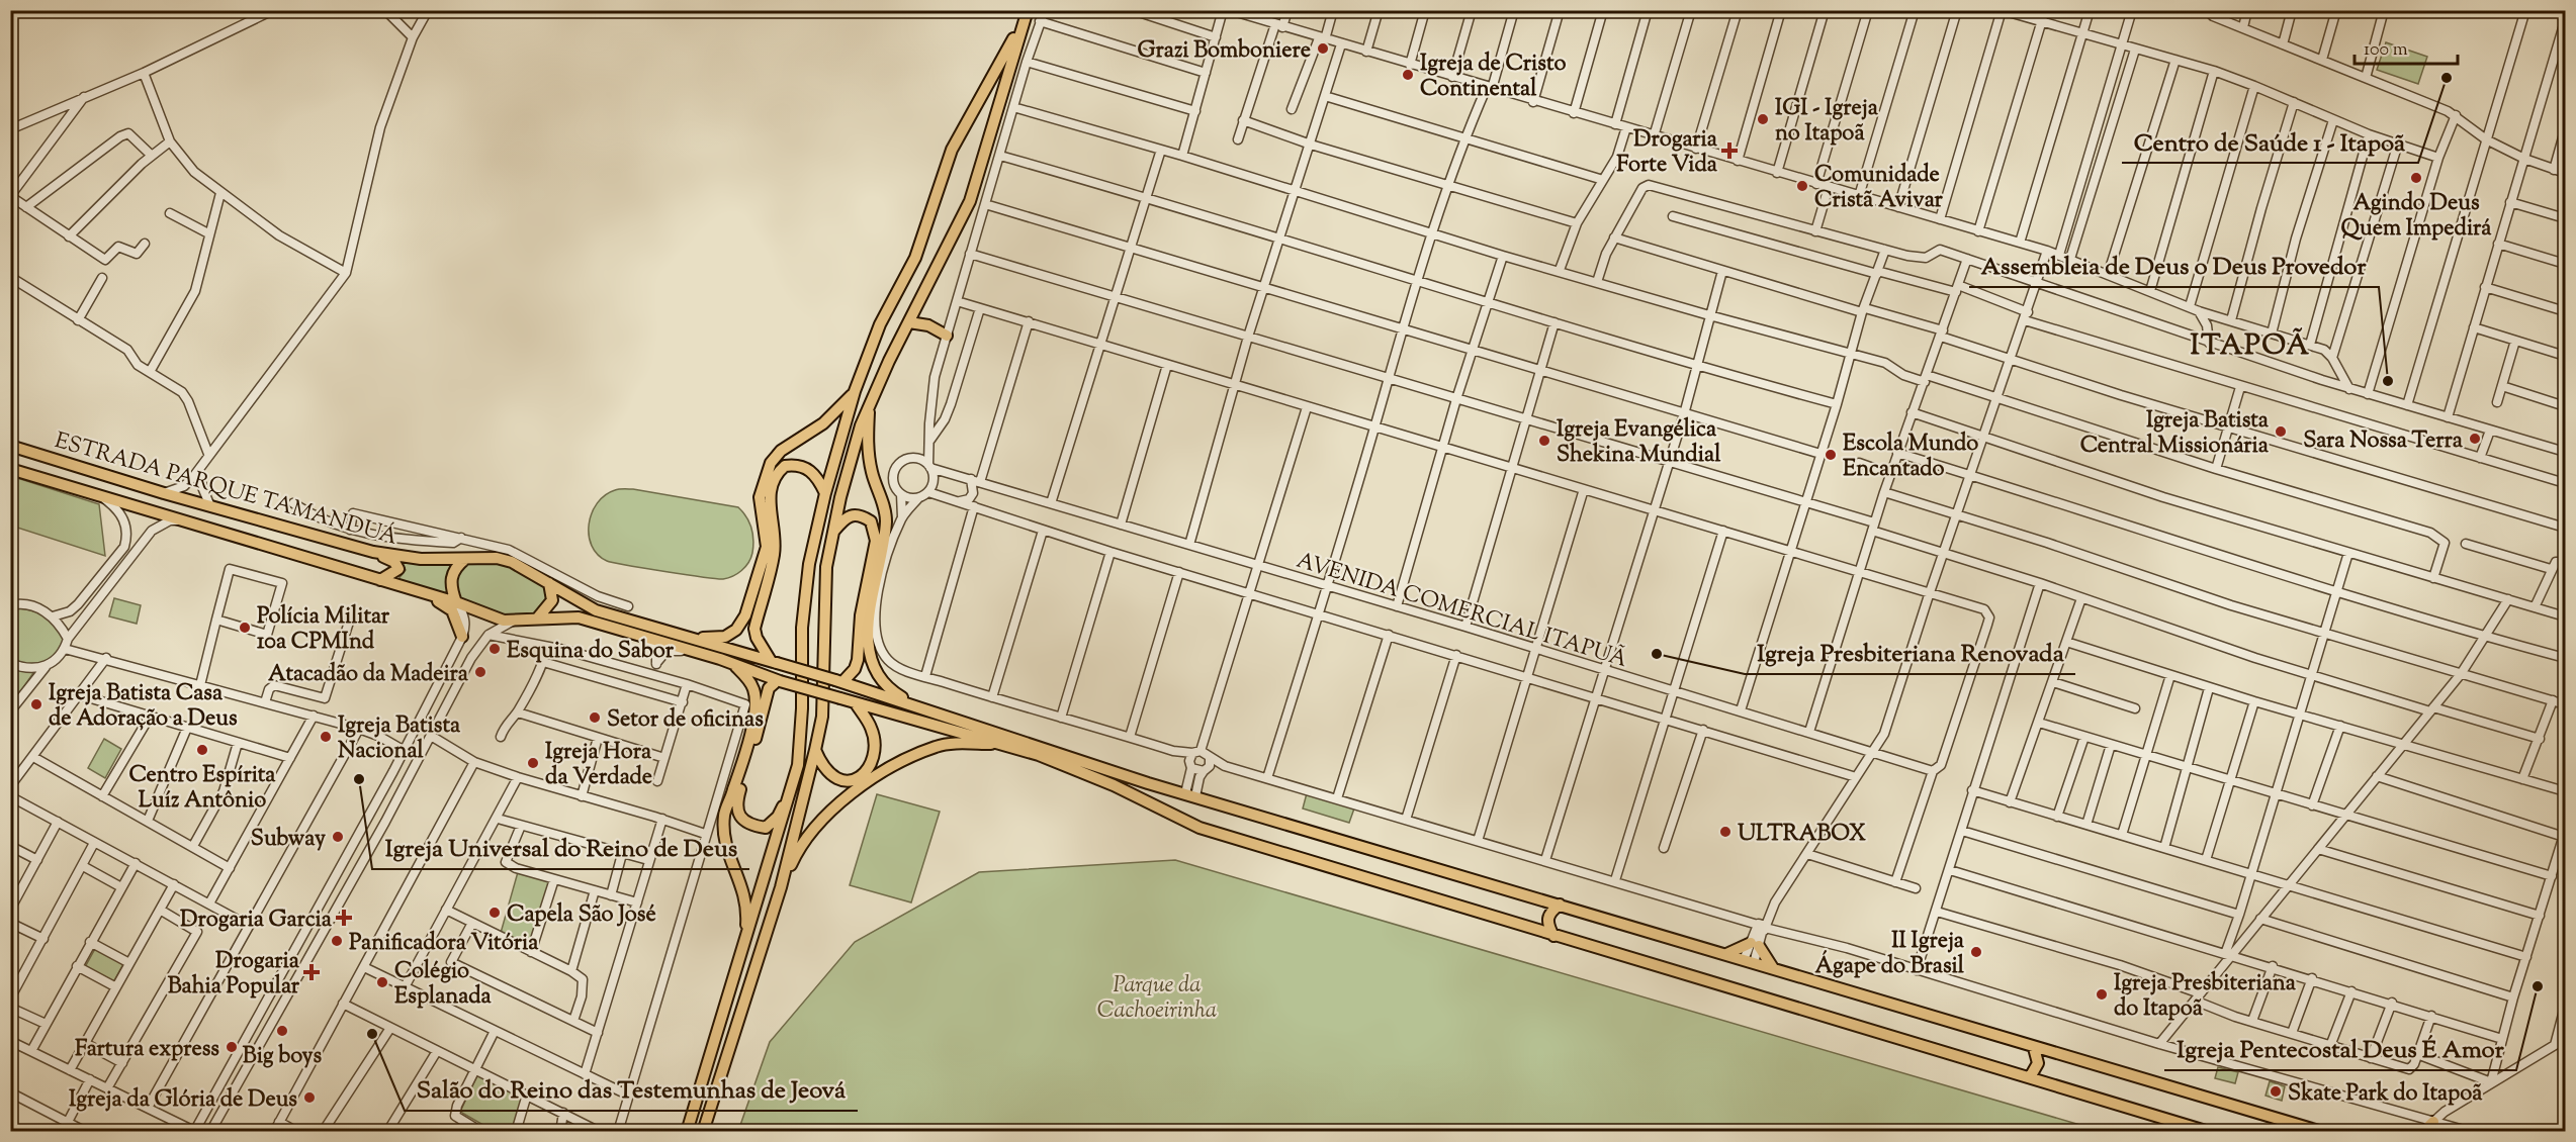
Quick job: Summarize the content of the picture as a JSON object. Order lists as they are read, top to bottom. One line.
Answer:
{"streets":{"main road":["ESTRADA PARQUE TAMANDUÁ"],"street":["AVENIDA COMERCIAL ITAPUÃ"]},"districts":["ITAPOÃ"],"parks":["Parque da Cachoeirinha"],"places":{"other":["Grazi Bomboniere","Igreja de Cristo Continental","Centro de Saúde 1 - Itapoã","IGI - Igreja no Itapoã","Agindo Deus Quem Impedirá","Comunidade Cristã Avivar","Assembleia de Deus o Deus Provedor","Igreja Batista Central Missionária","Sara Nossa Terra","Igreja Evangélica Shekina Mundial","Escola Mundo Encantado","Polícia Militar 10a CPMInd","Esquina do Sabor","Igreja Presbiteriana Renovada","Atacadão da Madeira","Igreja Batista Casa de Adoração a Deus","Setor de oficinas","Igreja Batista Nacional","Centro Espírita Luíz Antônio","Igreja Hora da Verdade","Igreja Universal do Reino de Deus","ULTRABOX","Subway","Capela São José","Panificadora Vitória","II Igreja Ágape do Brasil","Colégio Esplanada","Igreja Pentecostal Deus É Amor","Igreja Presbiteriana do Itapoã","Big boys","Salão do Reino das Testemunhas de Jeová","Fartura express","Skate Park do Itapoã","Igreja da Glória de Deus"],"health":["Drogaria Forte Vida","Drogaria Garcia","Drogaria Bahia Popular"]},"scale_bar":"100 m"}
